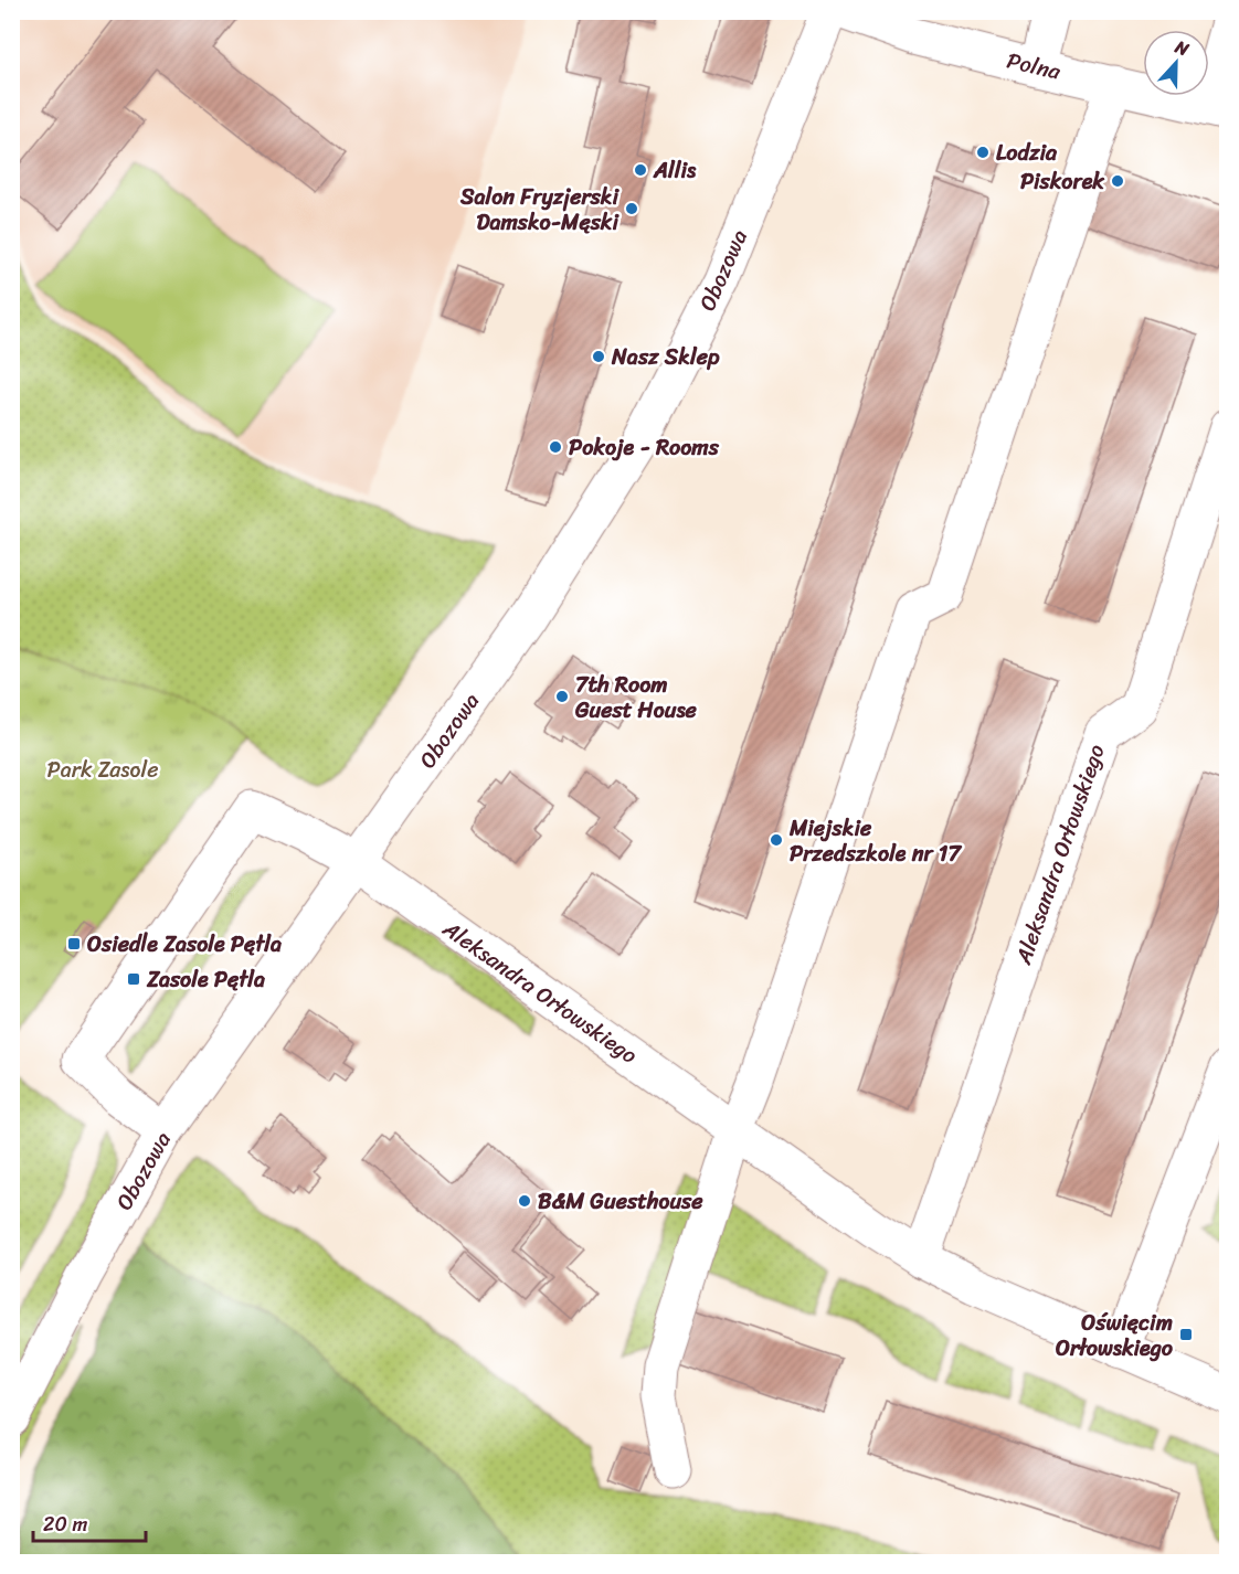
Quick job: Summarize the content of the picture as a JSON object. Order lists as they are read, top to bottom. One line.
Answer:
{"streets":{"street":["Polna","Obozowa","Aleksandra Orłowskiego"]},"crossings":[["Obozowa","Aleksandra Orłowskiego"]],"parks":["Park Zasole"],"places":{"other":["Lodzia","Allis","Piskorek","Salon Fryzjerski Damsko-Męski","Nasz Sklep","Pokoje - Rooms","7th Room Guest House","Miejskie Przedszkole nr 17","B&M Guesthouse"],"transit":["Osiedle Zasole Pętla","Zasole Pętla","Oświęcim Orłowskiego"]},"scale_bar":"20 m","north":"top"}
